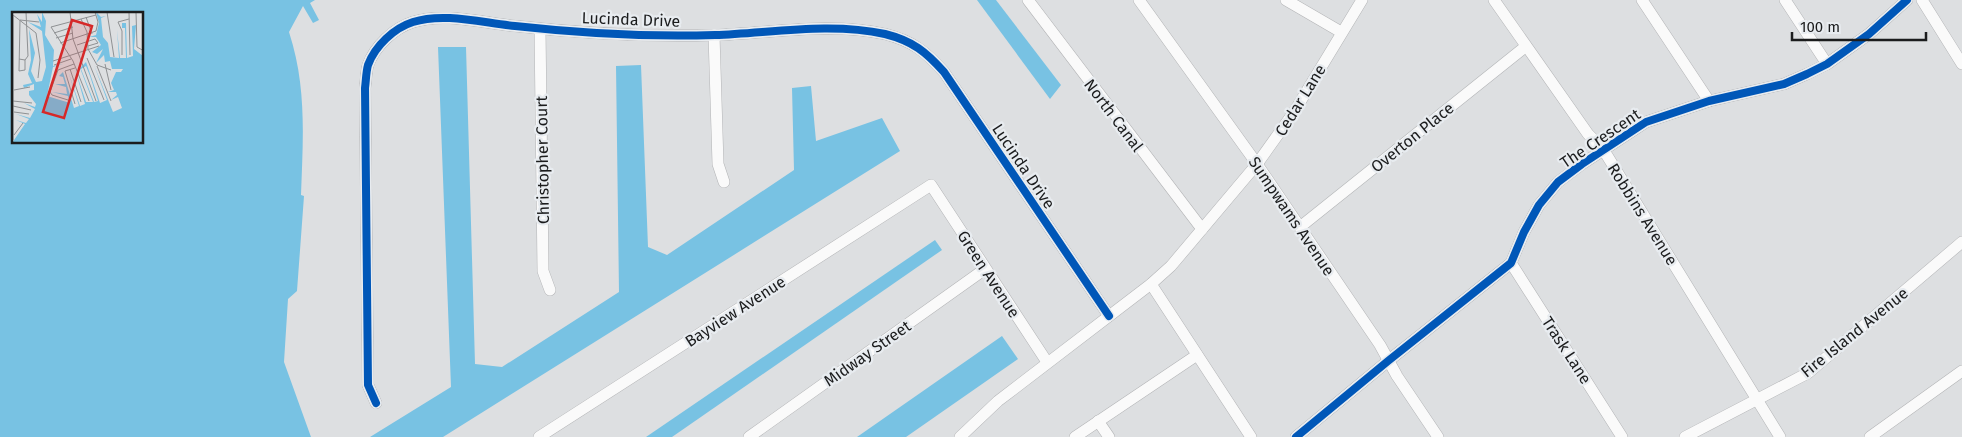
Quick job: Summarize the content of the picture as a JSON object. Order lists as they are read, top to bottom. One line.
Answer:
{"streets":{"street":["Lucinda Drive","Cedar Lane","North Canal","Overton Place","The Crescent","Christopher Court","Robbins Avenue","Sumpwams Avenue","Green Avenue","Bayview Avenue","Fire Island Avenue","Trask Lane","Midway Street"]},"crossings":[["Lucinda Drive","Cedar Lane"],["Lucinda Drive","Christopher Court"],["Cedar Lane","North Canal"],["Cedar Lane","Sumpwams Avenue"],["Cedar Lane","Green Avenue"],["Overton Place","Robbins Avenue"],["Overton Place","Sumpwams Avenue"],["The Crescent","Robbins Avenue"],["The Crescent","Sumpwams Avenue"],["The Crescent","Trask Lane"],["Robbins Avenue","Fire Island Avenue"],["Green Avenue","Bayview Avenue"],["Green Avenue","Midway Street"]],"scale_bar":"100 m"}
